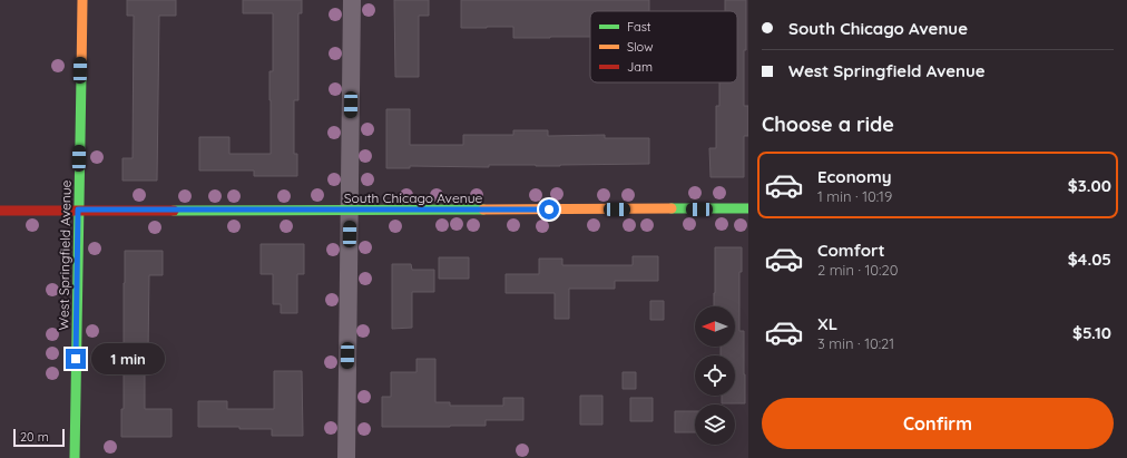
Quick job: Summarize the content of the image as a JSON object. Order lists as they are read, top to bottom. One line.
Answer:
{"streets":{"street":["South Chicago Avenue","West Springfield Avenue"]},"crossings":[["South Chicago Avenue","West Springfield Avenue"]],"legend":["Fast","Slow","Jam"],"scale_bar":"20 m","north":"left","page":{"banner":["South Chicago Avenue","West Springfield Avenue"],"heading":"Choose a ride","list":[{"name":"Economy","note":"1 min · 10:19","value":"$3.00"},{"name":"Comfort","note":"2 min · 10:20","value":"$4.05"},{"name":"XL","note":"3 min · 10:21","value":"$5.10"}],"bubble":"1 min","buttons":"Confirm","scale":"20 m"}}
